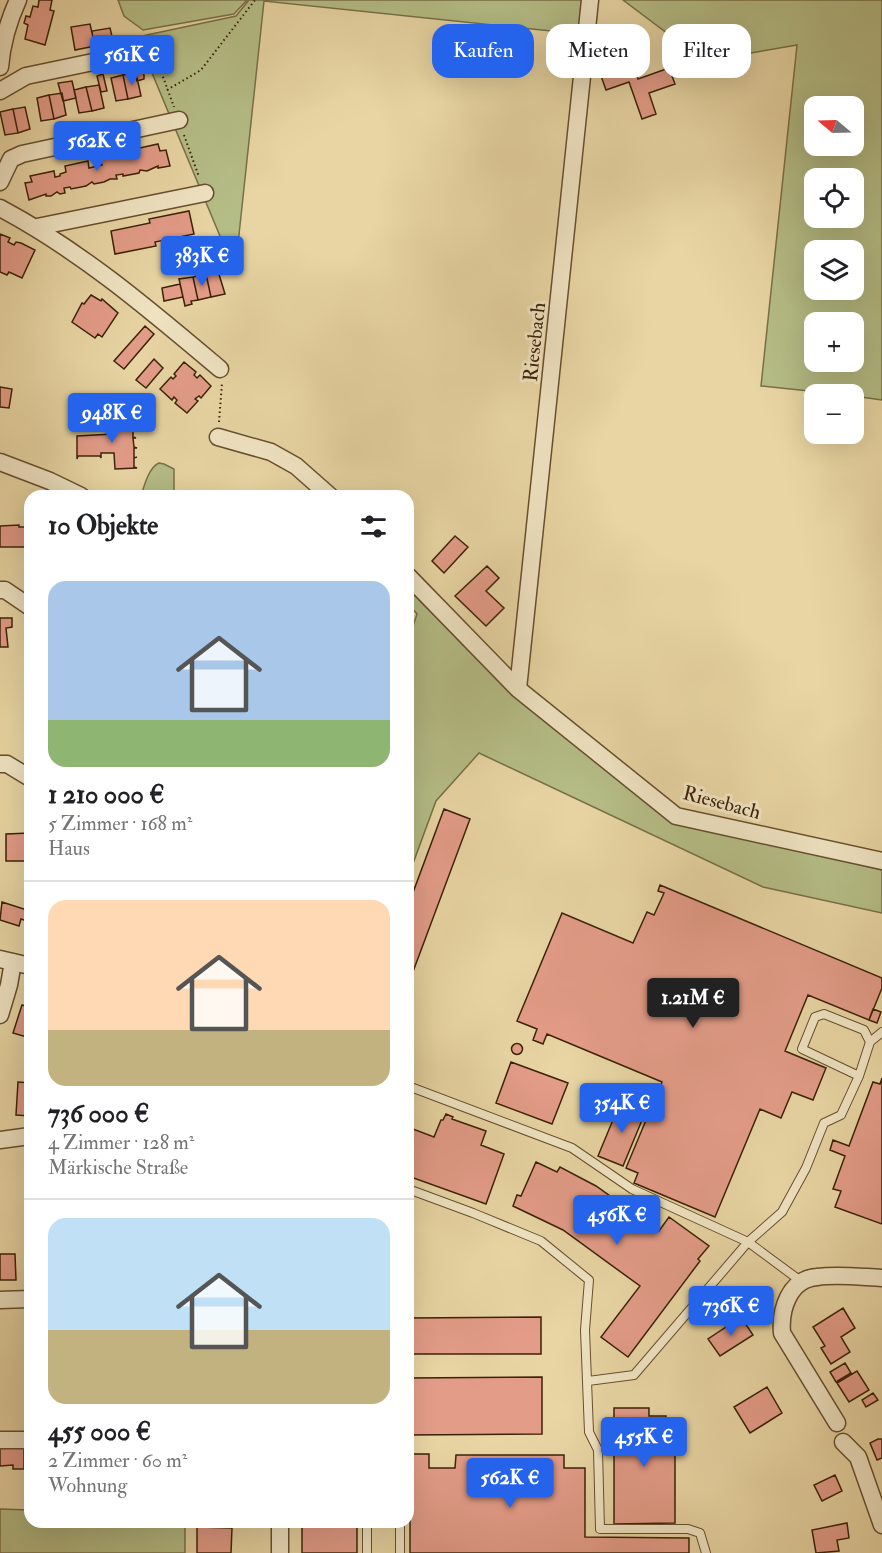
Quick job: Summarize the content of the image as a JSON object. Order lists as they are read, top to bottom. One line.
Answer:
{"streets":{"street":["Riesebach"]},"north":"left","page":{"chip":["Kaufen","Mieten","Filter"],"price":["561K €","562K €","383K €","948K €","1.21M €","354K €","456K €","736K €","455K €","562K €"],"map_buttons":["+","−"],"heading":"10 Objekte","list":[{"name":"1 210 000 €","note":"5 Zimmer · 168 m² · Haus"},{"name":"736 000 €","note":"4 Zimmer · 128 m² · Märkische Straße"},{"name":"455 000 €","note":"2 Zimmer · 60 m² · Wohnung"}]}}
